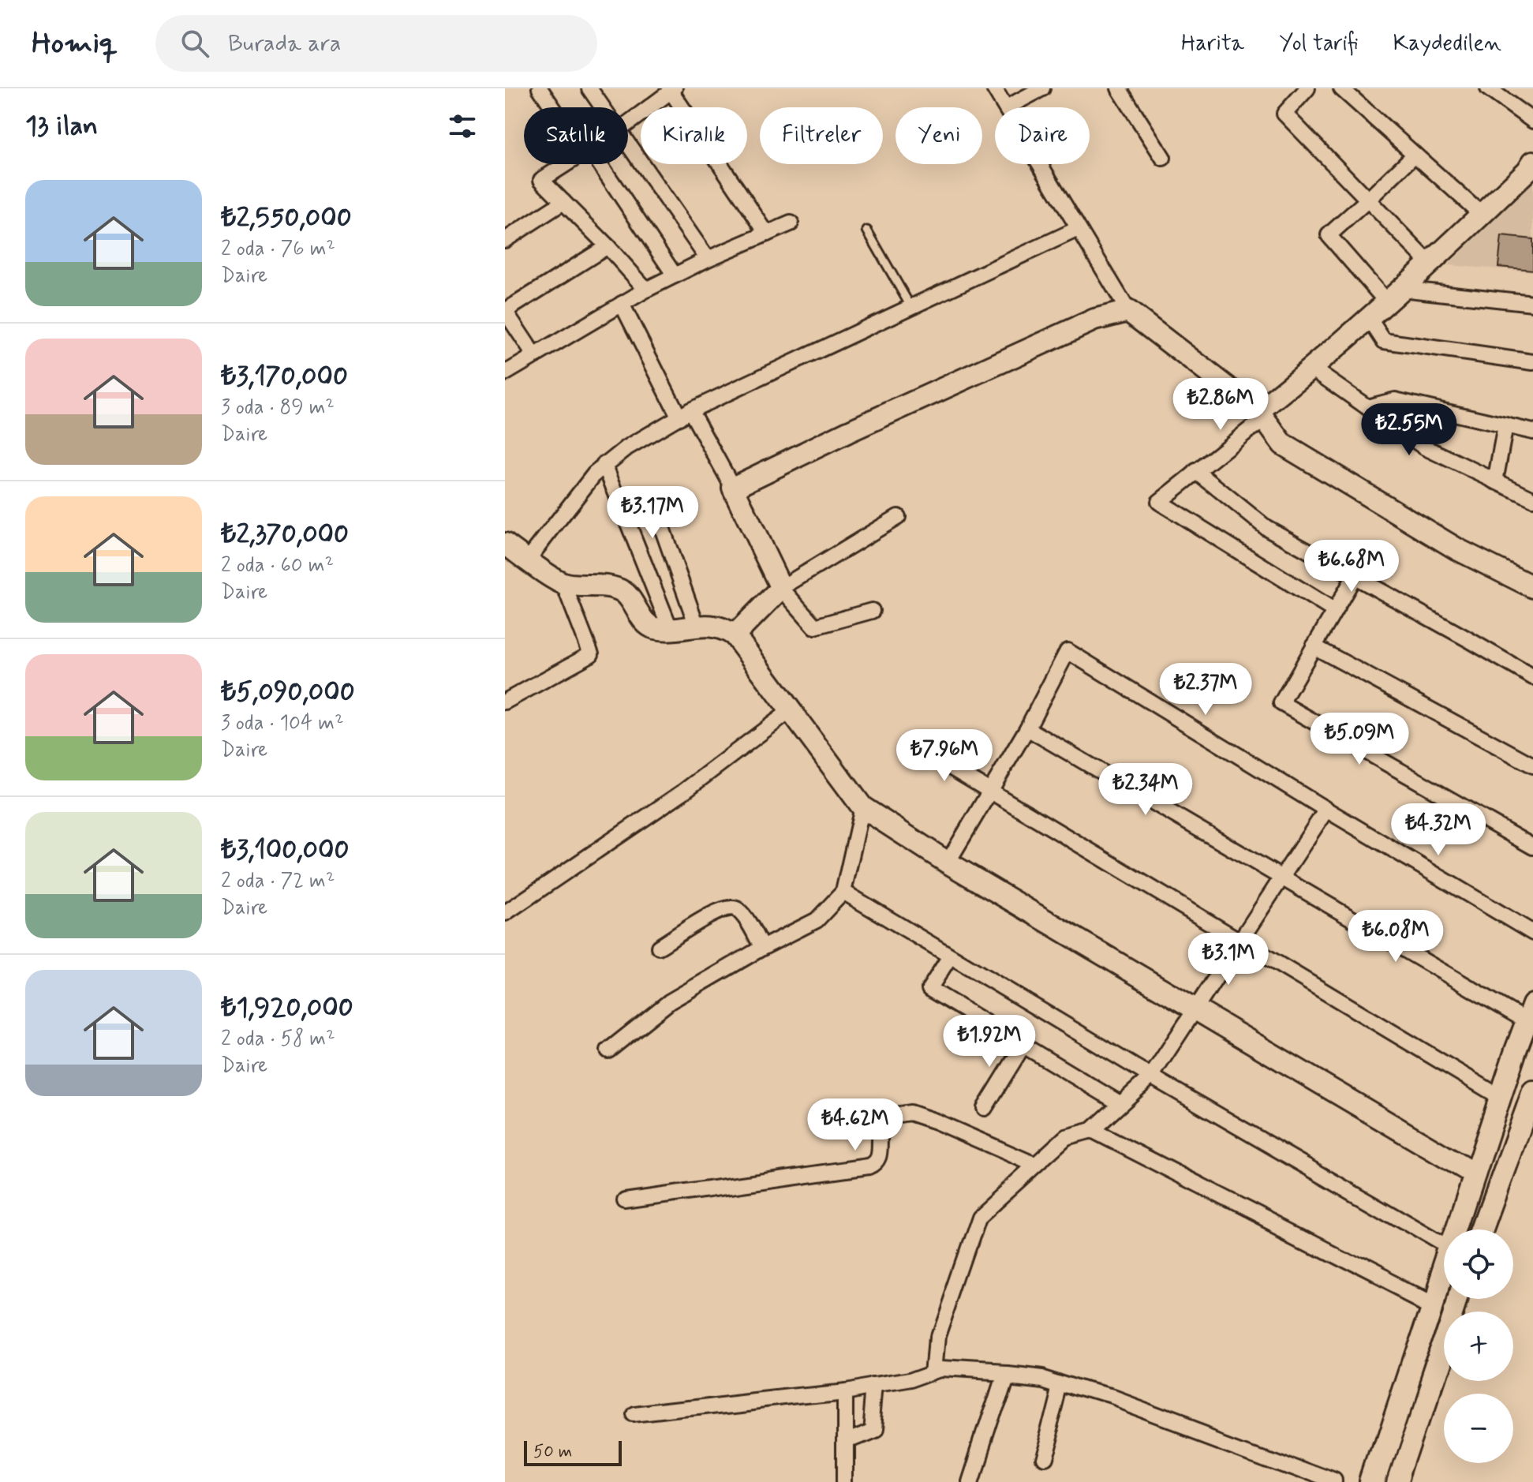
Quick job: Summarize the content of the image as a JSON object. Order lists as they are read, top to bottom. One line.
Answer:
{"scale_bar":"50 m","page":{"header":"Homiq","search":"Burada ara","nav":["Harita","Yol tarifi","Kaydedilen"],"heading":"13 ilan","chip":["Satılık","Kiralık","Filtreler","Yeni","Daire"],"list":[{"name":"₺2,550,000","note":"2 oda · 76 m² · Daire"},{"name":"₺3,170,000","note":"3 oda · 89 m² · Daire"},{"name":"₺2,370,000","note":"2 oda · 60 m² · Daire"},{"name":"₺5,090,000","note":"3 oda · 104 m² · Daire"},{"name":"₺3,100,000","note":"2 oda · 72 m² · Daire"},{"name":"₺1,920,000","note":"2 oda · 58 m² · Daire"}],"price":["₺2.86M","₺2.55M","₺3.17M","₺6.68M","₺2.37M","₺5.09M","₺7.96M","₺2.34M","₺4.32M","₺6.08M","₺3.1M","₺1.92M","₺4.62M"],"map_buttons":["+","−"],"scale":"50 m"}}
